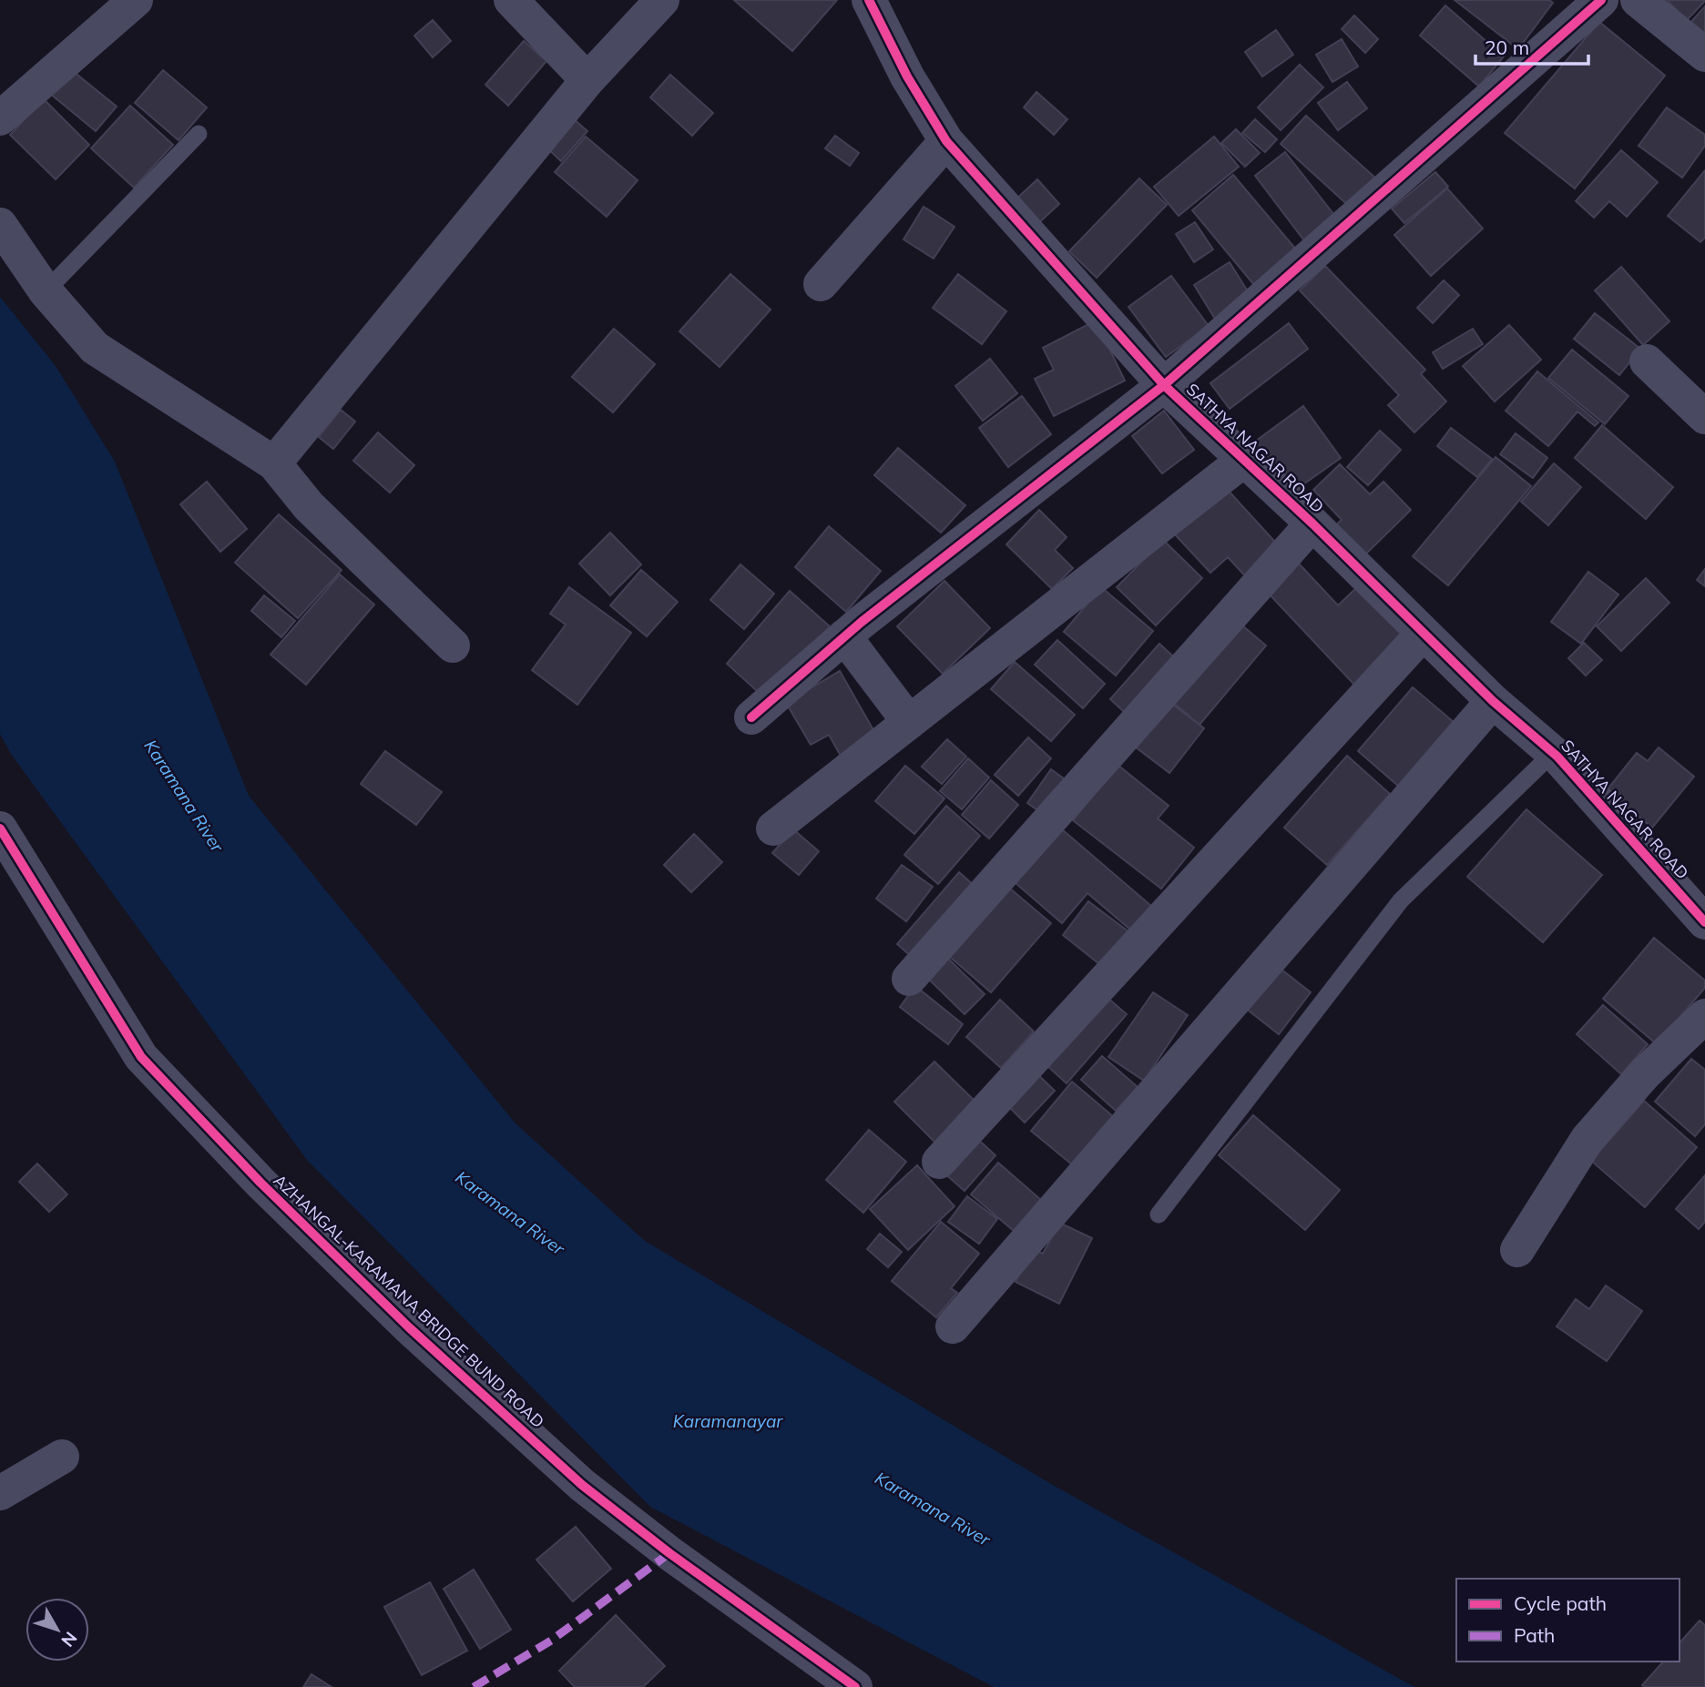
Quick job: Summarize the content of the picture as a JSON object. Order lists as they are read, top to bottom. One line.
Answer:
{"streets":{"street":["SATHYA NAGAR ROAD","AZHANGAL-KARAMANA BRIDGE BUND ROAD"]},"water":["Karamana River","Karamanayar"],"legend":["Cycle path","Path"],"scale_bar":"20 m","north":"bottom right"}
